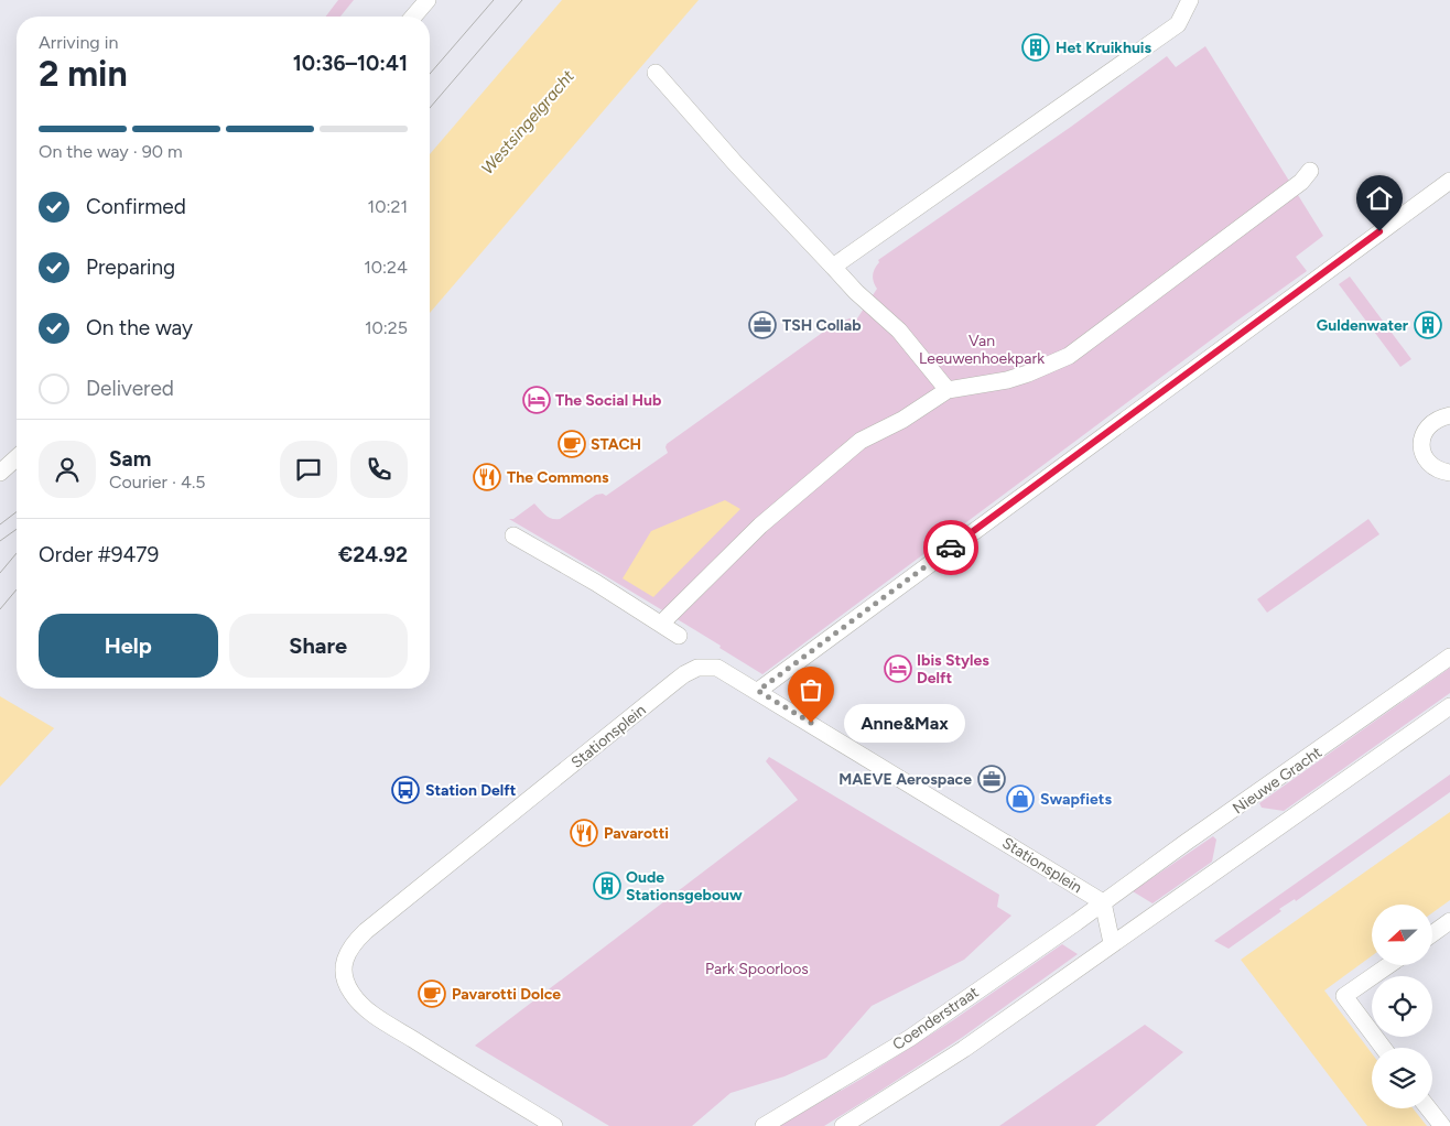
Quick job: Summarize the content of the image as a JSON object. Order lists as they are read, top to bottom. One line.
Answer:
{"streets":{"street":["Stationsplein","Nieuwe Gracht","Coenderstraat"]},"crossings":[["Stationsplein","Nieuwe Gracht"],["Stationsplein","Coenderstraat"],["Nieuwe Gracht","Coenderstraat"]],"water":["Westsingelgracht"],"parks":["Van Leeuwenhoekpark","Park Spoorloos"],"places":{"building":["Het Kruikhuis","Guldenwater","Oude Stationsgebouw"],"office":["TSH Collab","MAEVE Aerospace"],"hotel":["The Social Hub","Ibis Styles Delft"],"cafe":["STACH","Pavarotti Dolce"],"restaurant":["The Commons","Pavarotti"],"other":["Anne&Max"],"bus stop":["Station Delft"],"shop":["Swapfiets"]},"north":"left","page":{"heading":["2 min","Arriving in","10:36–10:41"],"panel":["Sam","Courier · 4.5","Order #9479","€24.92"],"bar":"On the way · 90 m","list":[["Confirmed","10:21"],["Preparing","10:24"],["On the way","10:25"],"Delivered"],"buttons":["Help","Share"],"bubble":"Anne&Max"}}
